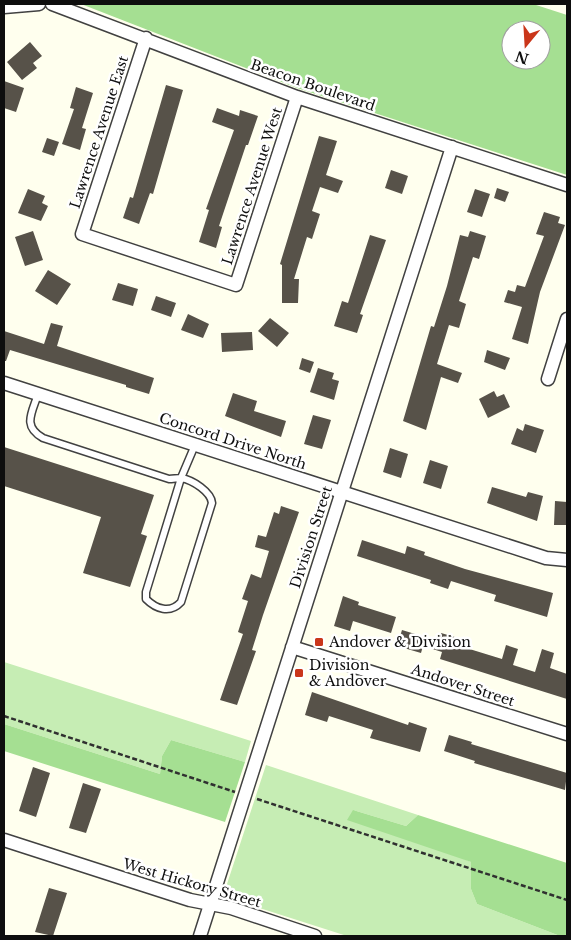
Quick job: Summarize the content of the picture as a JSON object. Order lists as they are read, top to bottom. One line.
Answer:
{"streets":{"street":["Beacon Boulevard","Lawrence Avenue East","Lawrence Avenue West","Concord Drive North","Division Street","Andover Street","West Hickory Street"]},"crossings":[["Beacon Boulevard","Lawrence Avenue East"],["Beacon Boulevard","Lawrence Avenue West"],["Beacon Boulevard","Division Street"],["Lawrence Avenue East","Lawrence Avenue West"],["Concord Drive North","Division Street"],["Division Street","Andover Street"],["Division Street","West Hickory Street"]],"places":{"transit":["Andover & Division","Division & Andover"]},"north":"bottom"}
